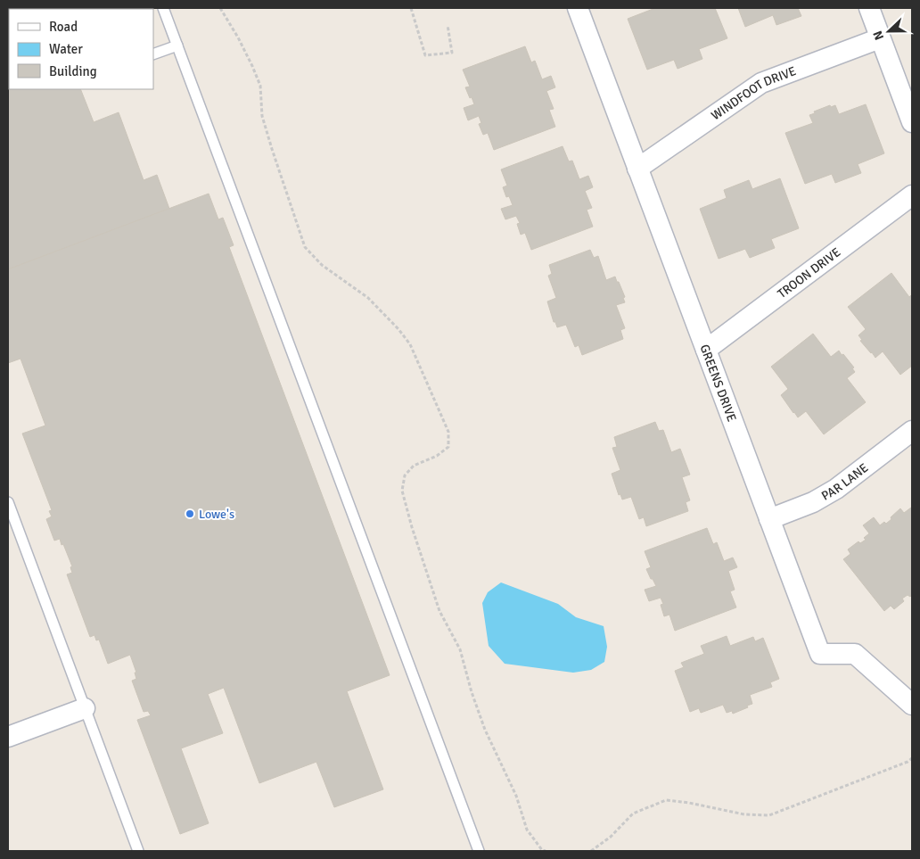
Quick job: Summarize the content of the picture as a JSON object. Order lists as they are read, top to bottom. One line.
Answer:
{"streets":{"street":["WINDFOOT DRIVE","TROON DRIVE","GREENS DRIVE","PAR LANE"]},"crossings":[["WINDFOOT DRIVE","GREENS DRIVE"],["TROON DRIVE","GREENS DRIVE"],["GREENS DRIVE","PAR LANE"]],"places":["Lowe's"],"legend":["Road","Water","Building"],"north":"left"}
